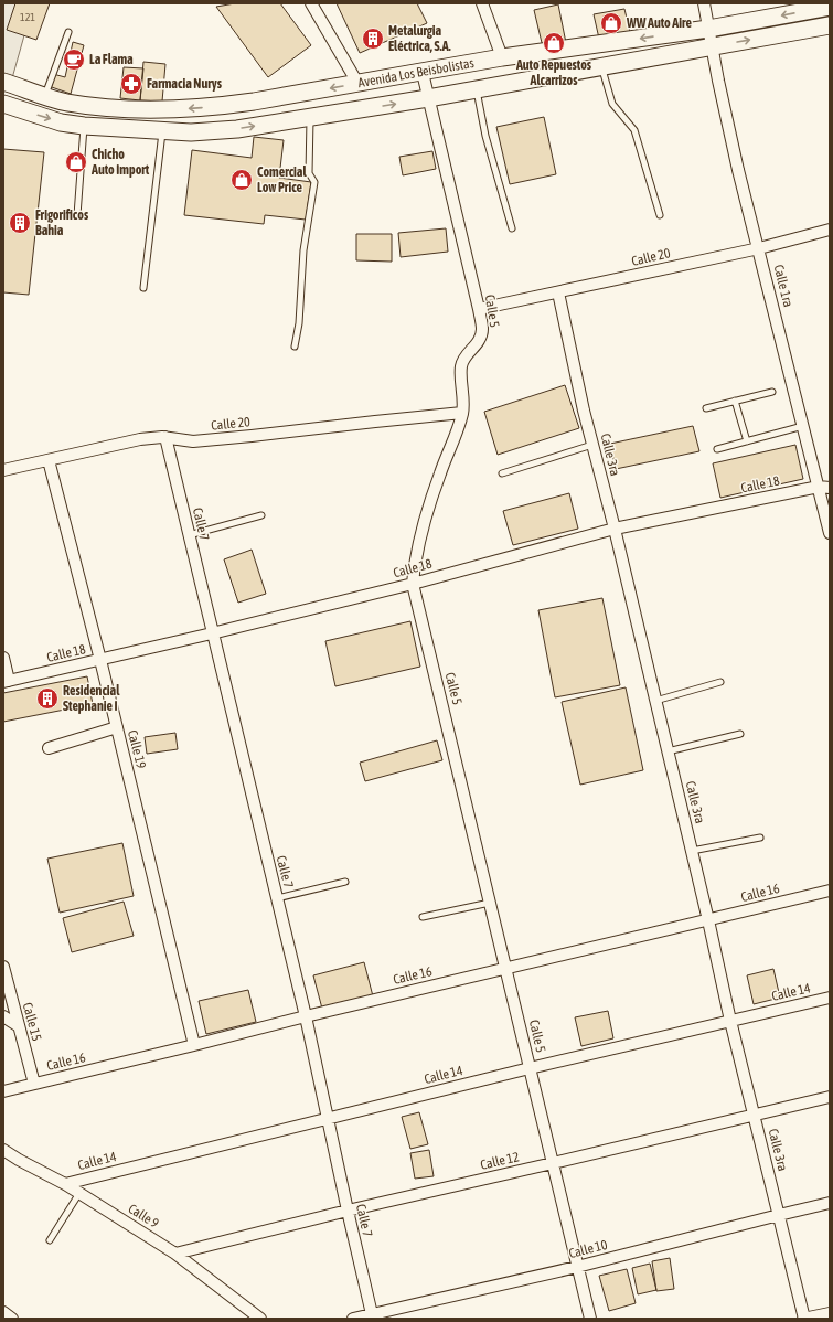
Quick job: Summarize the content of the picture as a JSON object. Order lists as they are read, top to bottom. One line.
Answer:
{"streets":{"main road":["Avenida Los Beisbolistas"],"street":["Calle 20","Calle 1ra","Calle 5","Calle 3ra","Calle 18","Calle 7","Calle 19","Calle 16","Calle 14","Calle 15","Calle 12","Calle 9","Calle 10"]},"crossings":[["Avenida Los Beisbolistas","Calle 1ra"],["Avenida Los Beisbolistas","Calle 5"],["Calle 20","Calle 1ra"],["Calle 20","Calle 5"],["Calle 20","Calle 3ra"],["Calle 20","Calle 7"],["Calle 20","Calle 19"],["Calle 1ra","Calle 18"],["Calle 5","Calle 18"],["Calle 5","Calle 16"],["Calle 5","Calle 14"],["Calle 5","Calle 12"],["Calle 5","Calle 10"],["Calle 3ra","Calle 18"],["Calle 3ra","Calle 16"],["Calle 3ra","Calle 14"],["Calle 3ra","Calle 12"],["Calle 3ra","Calle 10"],["Calle 18","Calle 7"],["Calle 18","Calle 19"],["Calle 7","Calle 16"],["Calle 7","Calle 14"],["Calle 7","Calle 12"],["Calle 7","Calle 10"],["Calle 19","Calle 16"],["Calle 16","Calle 15"],["Calle 14","Calle 9"],["Calle 12","Calle 9"]],"places":{"shop":["WW Auto Aire","Auto Repuestos Alcarrizos","Chicho Auto Import","Comercial Low Price"],"building":["Metalurgia Eléctrica, S.A.","Frigorificos Bahia","Residencial Stephanie I"],"cafe":["La Flama"],"pharmacy":["Farmacia Nurys"]},"house_numbers":["121"]}
